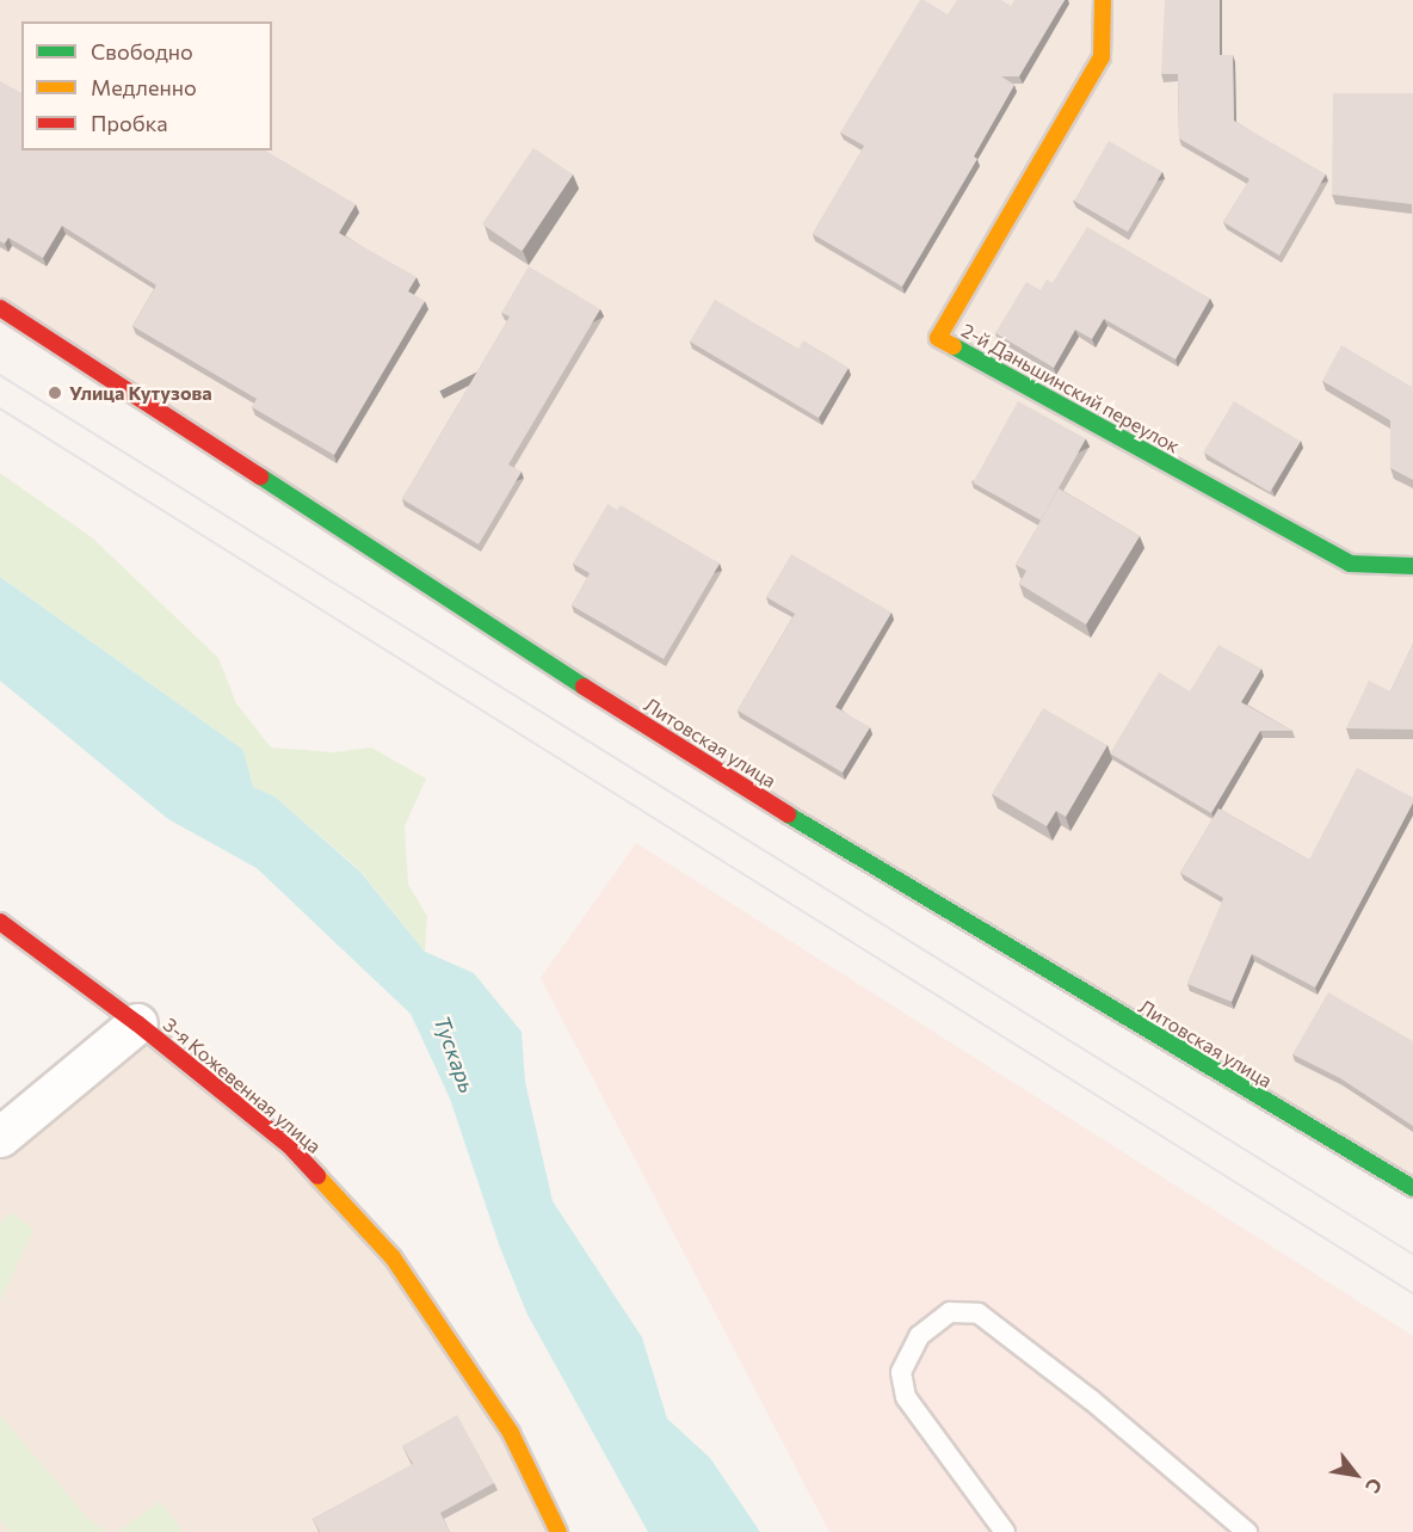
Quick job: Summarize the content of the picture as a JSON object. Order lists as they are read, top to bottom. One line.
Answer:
{"streets":{"street":["2-й Даньшинский переулок","Литовская улица","3-я Кожевенная улица"]},"water":["Тускарь"],"places":["Улица Кутузова"],"legend":["Свободно","Медленно","Пробка"],"north":"bottom right"}
